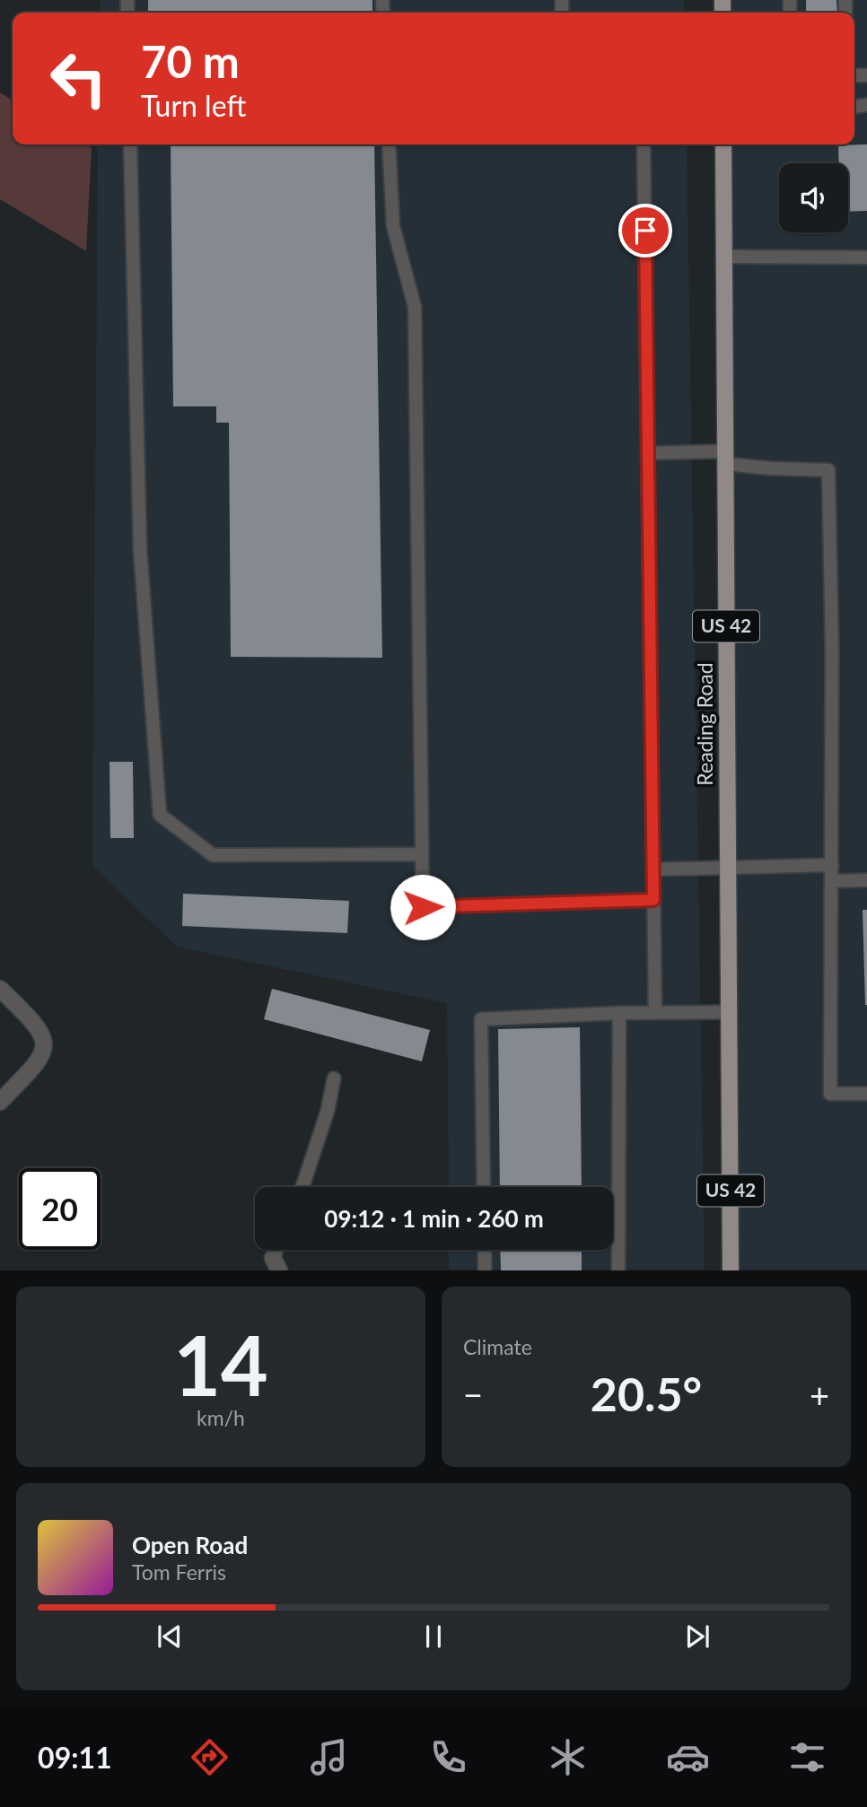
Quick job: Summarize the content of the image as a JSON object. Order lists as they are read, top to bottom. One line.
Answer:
{"streets":{"main road":["US 42","Reading Road"]},"page":{"turn":["70 m","Turn left"],"limit":"20","trip":"09:12 · 1 min · 260 m","tile":[["14","km/h"],"Climate"],"heat":["−","20.5°","+"],"song":["Open Road","Tom Ferris"],"tabs":"09:11"}}
